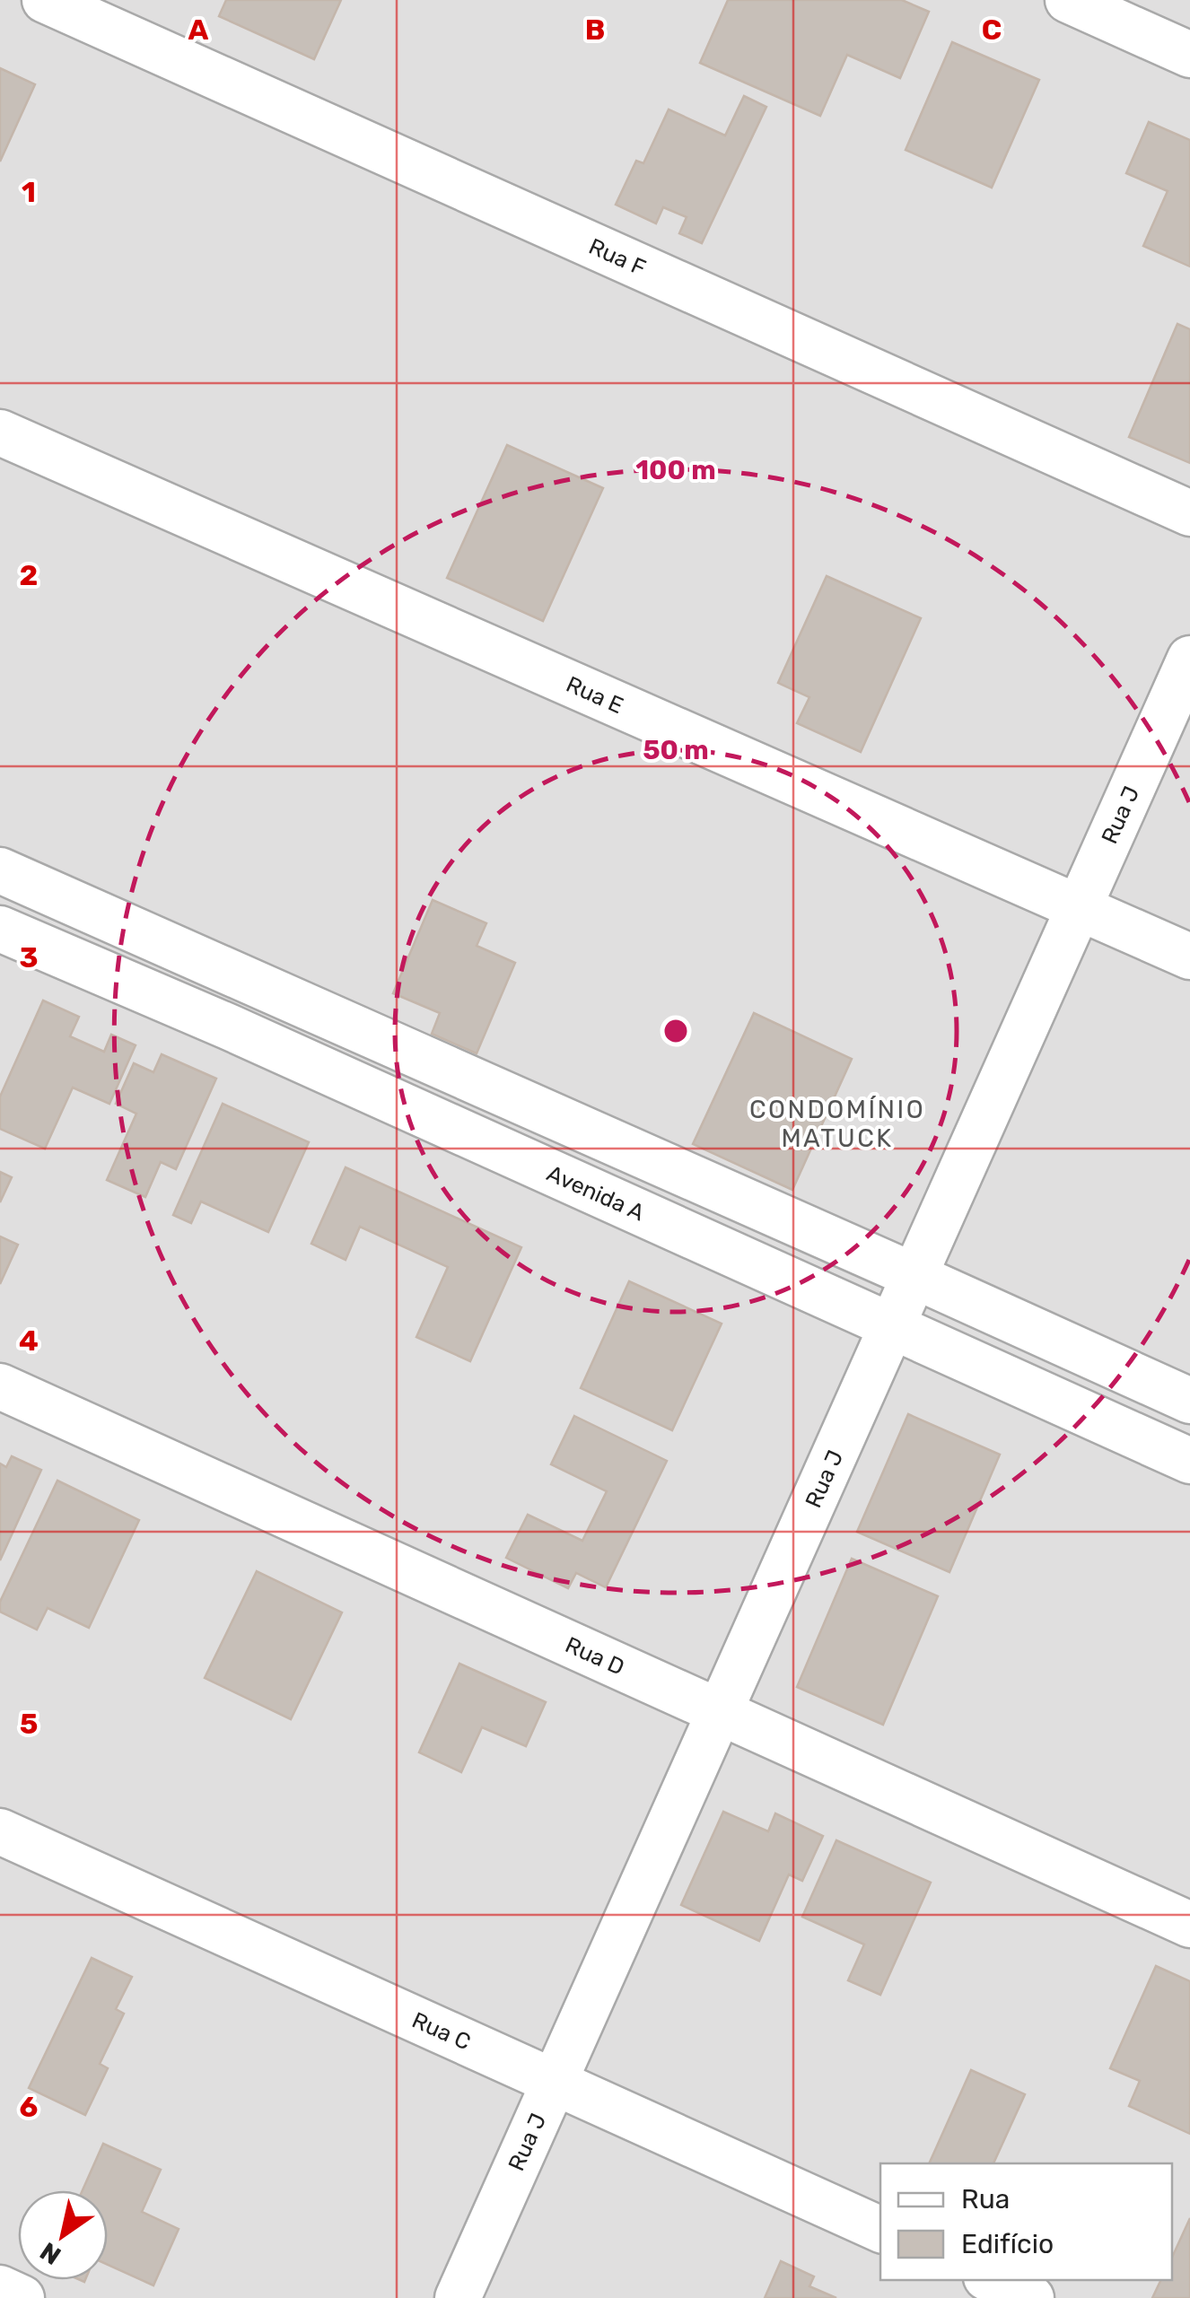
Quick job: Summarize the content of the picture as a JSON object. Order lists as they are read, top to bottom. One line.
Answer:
{"streets":{"street":["Rua F","Rua E","Rua J","Avenida A","Rua D","Rua C"]},"crossings":[["Rua E","Rua J"],["Rua J","Avenida A"],["Rua J","Rua D"],["Rua J","Rua C"]],"districts":["CONDOMÍNIO MATUCK"],"legend":["Rua","Edifício"],"north":"bottom left","grid":{"columns":["A","B","C"],"rows":["1","2","3","4","5","6"]},"rings":["100 m","50 m"]}
